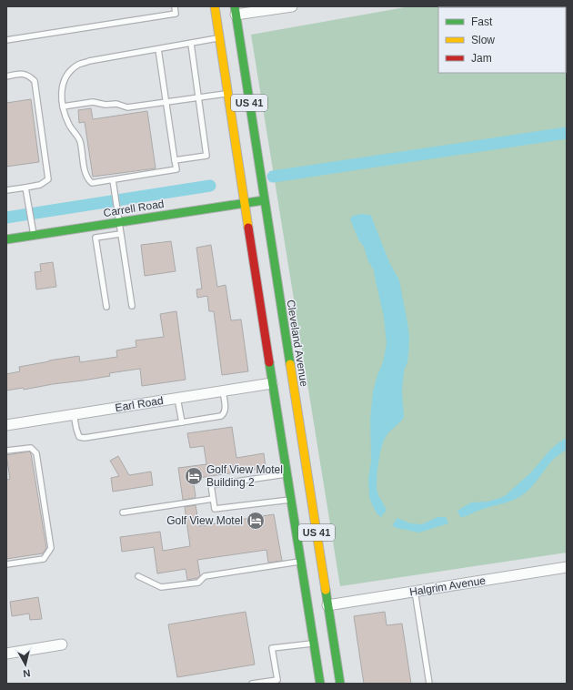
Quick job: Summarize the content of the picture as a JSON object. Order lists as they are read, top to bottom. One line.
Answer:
{"streets":{"main road":["US 41","Carrell Road","Cleveland Avenue"],"street":["Earl Road","Halgrim Avenue"]},"crossings":[["US 41","Carrell Road"],["US 41","Earl Road"],["Carrell Road","Cleveland Avenue"],["Cleveland Avenue","Halgrim Avenue"]],"places":{"hotel":["Golf View Motel Building 2","Golf View Motel"]},"legend":["Fast","Slow","Jam"],"north":"bottom"}
